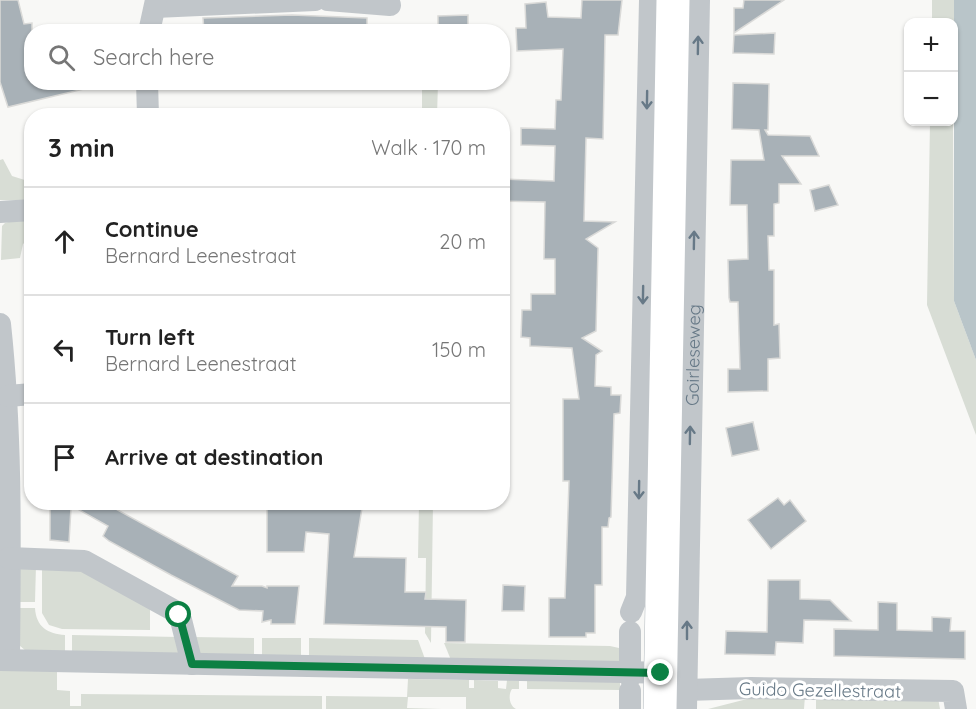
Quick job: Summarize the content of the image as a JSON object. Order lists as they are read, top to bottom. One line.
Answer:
{"streets":{"street":["Goirleseweg","Guido Gezellestraat"]},"crossings":[["Goirleseweg","Guido Gezellestraat"]],"page":{"map_buttons":["+","−"],"search":"Search here","heading":["3 min","Walk · 170 m"],"list":[["Continue","Bernard Leenestraat","20 m"],["Turn left","Bernard Leenestraat","150 m"],"Arrive at destination"]}}
